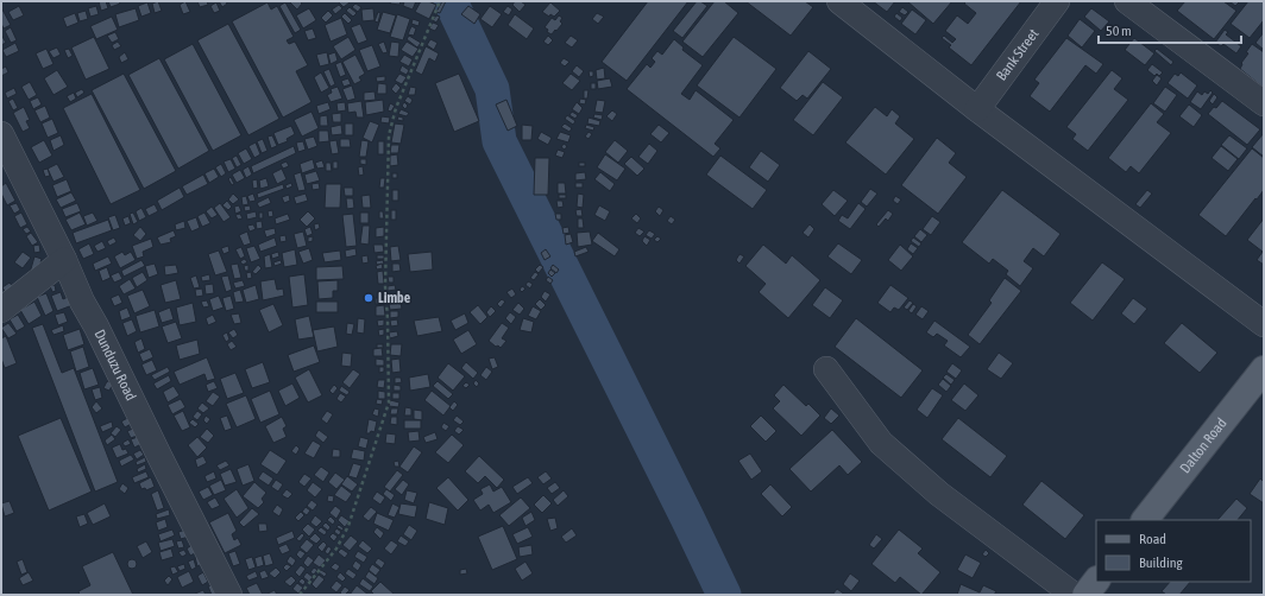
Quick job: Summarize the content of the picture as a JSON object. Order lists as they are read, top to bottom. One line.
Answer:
{"streets":{"main road":["Dalton Road"],"street":["Bank Street","Dunduzu Road"]},"places":["Limbe"],"legend":["Road","Building"],"scale_bar":"50 m"}
